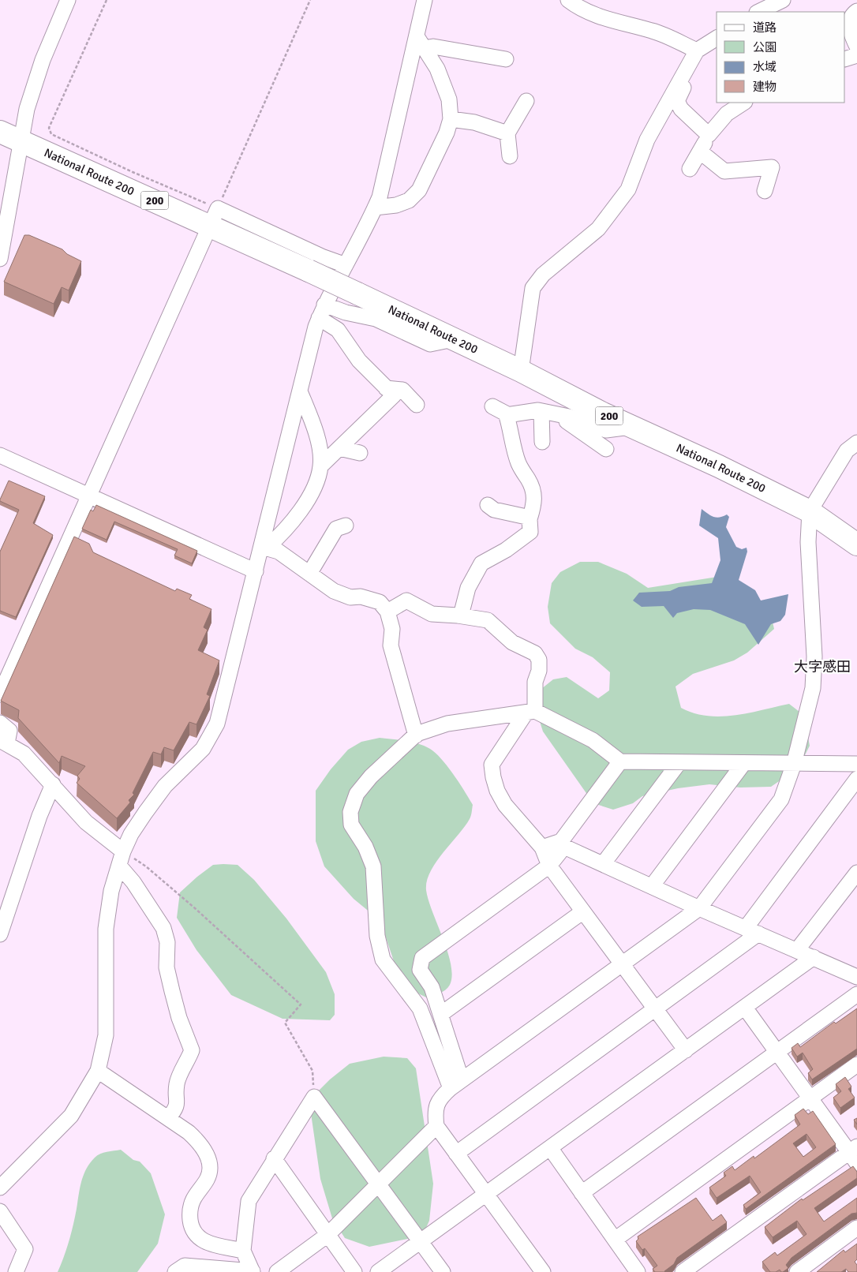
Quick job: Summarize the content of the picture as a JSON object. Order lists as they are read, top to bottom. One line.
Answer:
{"streets":{"highway":["National Route 200","200"]},"districts":["大字感田"],"legend":["道路","公園","水域","建物"]}
